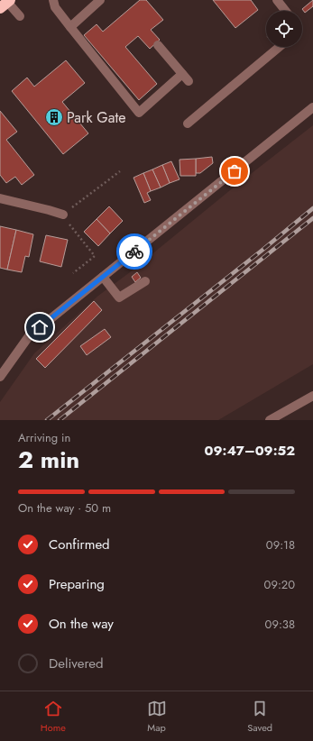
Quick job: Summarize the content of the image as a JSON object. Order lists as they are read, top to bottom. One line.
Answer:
{"places":{"building":["Park Gate"]},"page":{"heading":["2 min","Arriving in","09:47–09:52"],"bar":"On the way · 50 m","list":[["Confirmed","09:18"],["Preparing","09:20"],["On the way","09:38"],"Delivered"],"tabs":["Home","Map","Saved"]}}
